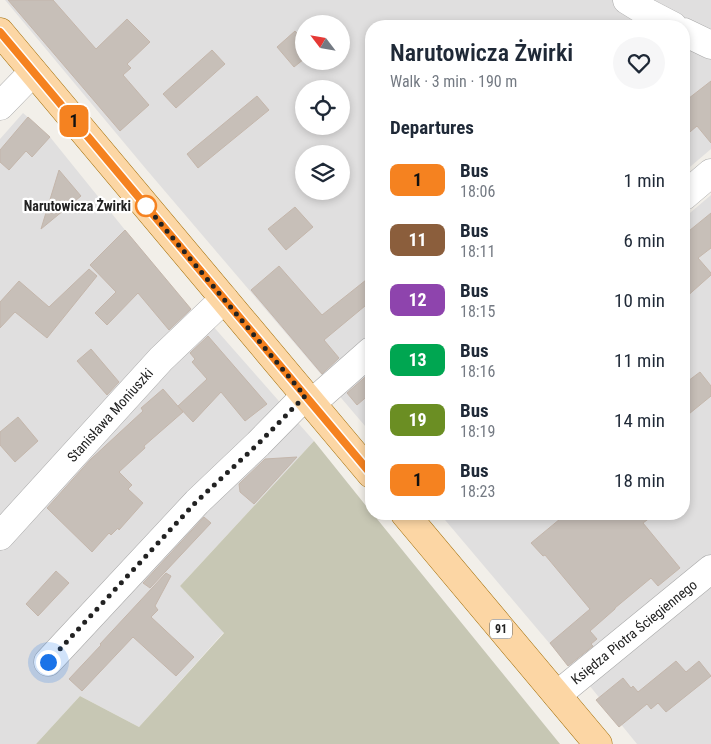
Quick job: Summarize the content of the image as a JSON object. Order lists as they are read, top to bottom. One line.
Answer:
{"streets":{"main road":["91"],"street":["Stanisława Moniuszki","Księdza Piotra Ściegiennego"]},"crossings":[["91","Księdza Piotra Ściegiennego"]],"places":["Narutowicza Żwirki"],"lines":["bus line 1"],"north":"top left","page":{"on_map":"1","heading":[["Narutowicza Żwirki","Walk · 3 min · 190 m"],"Departures"],"list":[{"mark":"1","name":"Bus","note":"18:06","value":"1 min"},{"mark":"11","name":"Bus","note":"18:11","value":"6 min"},{"mark":"12","name":"Bus","note":"18:15","value":"10 min"},{"mark":"13","name":"Bus","note":"18:16","value":"11 min"},{"mark":"19","name":"Bus","note":"18:19","value":"14 min"},{"mark":"1","name":"Bus","note":"18:23","value":"18 min"}]}}
